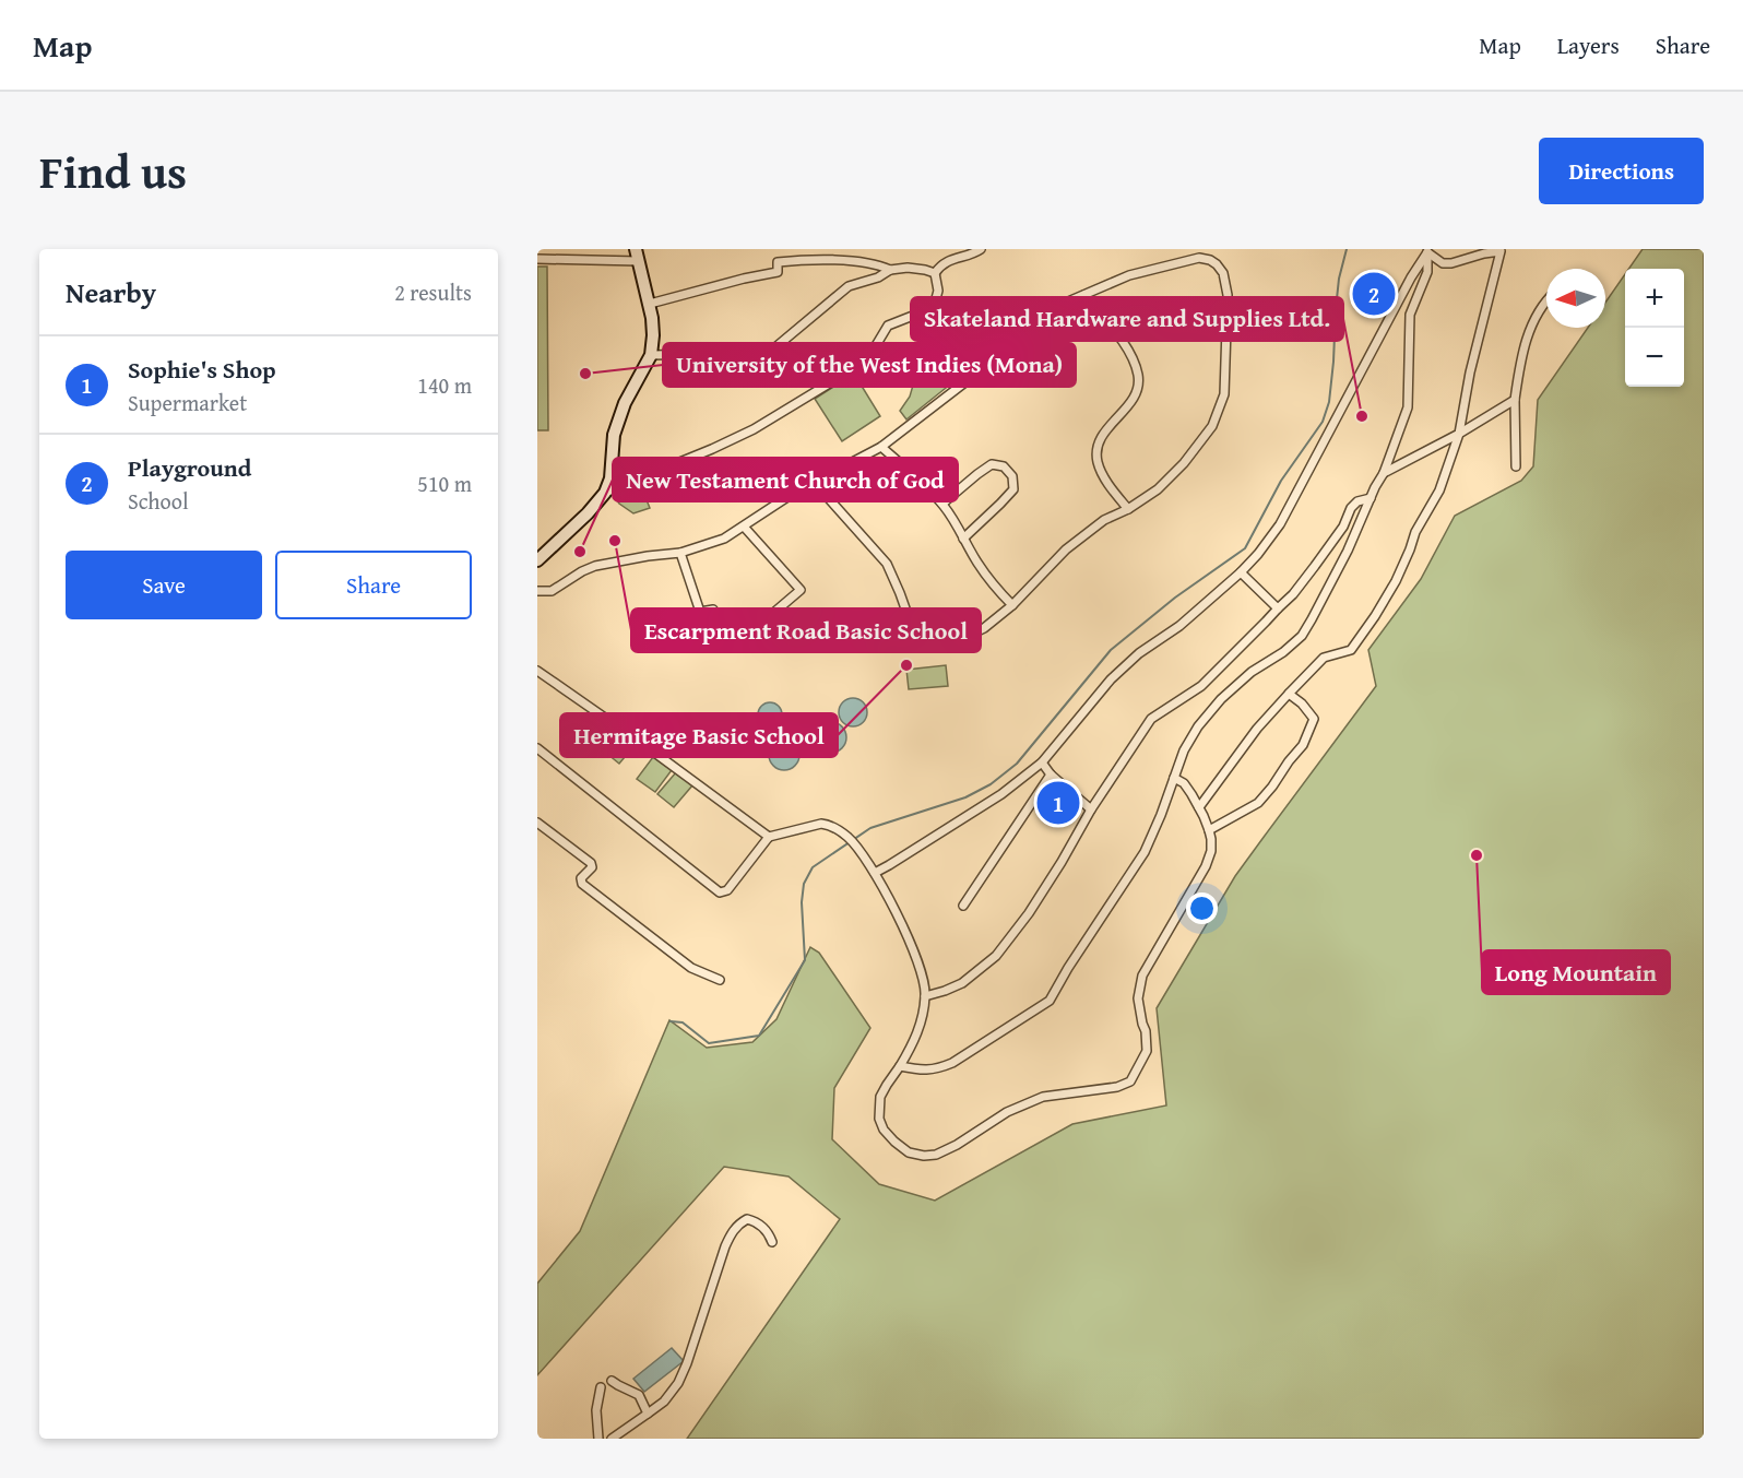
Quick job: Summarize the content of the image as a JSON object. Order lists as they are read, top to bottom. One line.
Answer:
{"places":["University of the West Indies (Mona)","Skateland Hardware and Supplies Ltd.","Escarpment Road Basic School","New Testament Church of God","Hermitage Basic School","Long Mountain"],"north":"left","page":{"header":"Map","nav":["Map","Layers","Share"],"title":"Find us","buttons":["Directions",["Save","Share"]],"heading":["Nearby","2 results"],"map_buttons":["+","−"],"pins":["2","1"],"list":[{"mark":"1","name":"Sophie's Shop","note":"Supermarket","value":"140 m"},{"mark":"2","name":"Playground","note":"School","value":"510 m"}]}}
